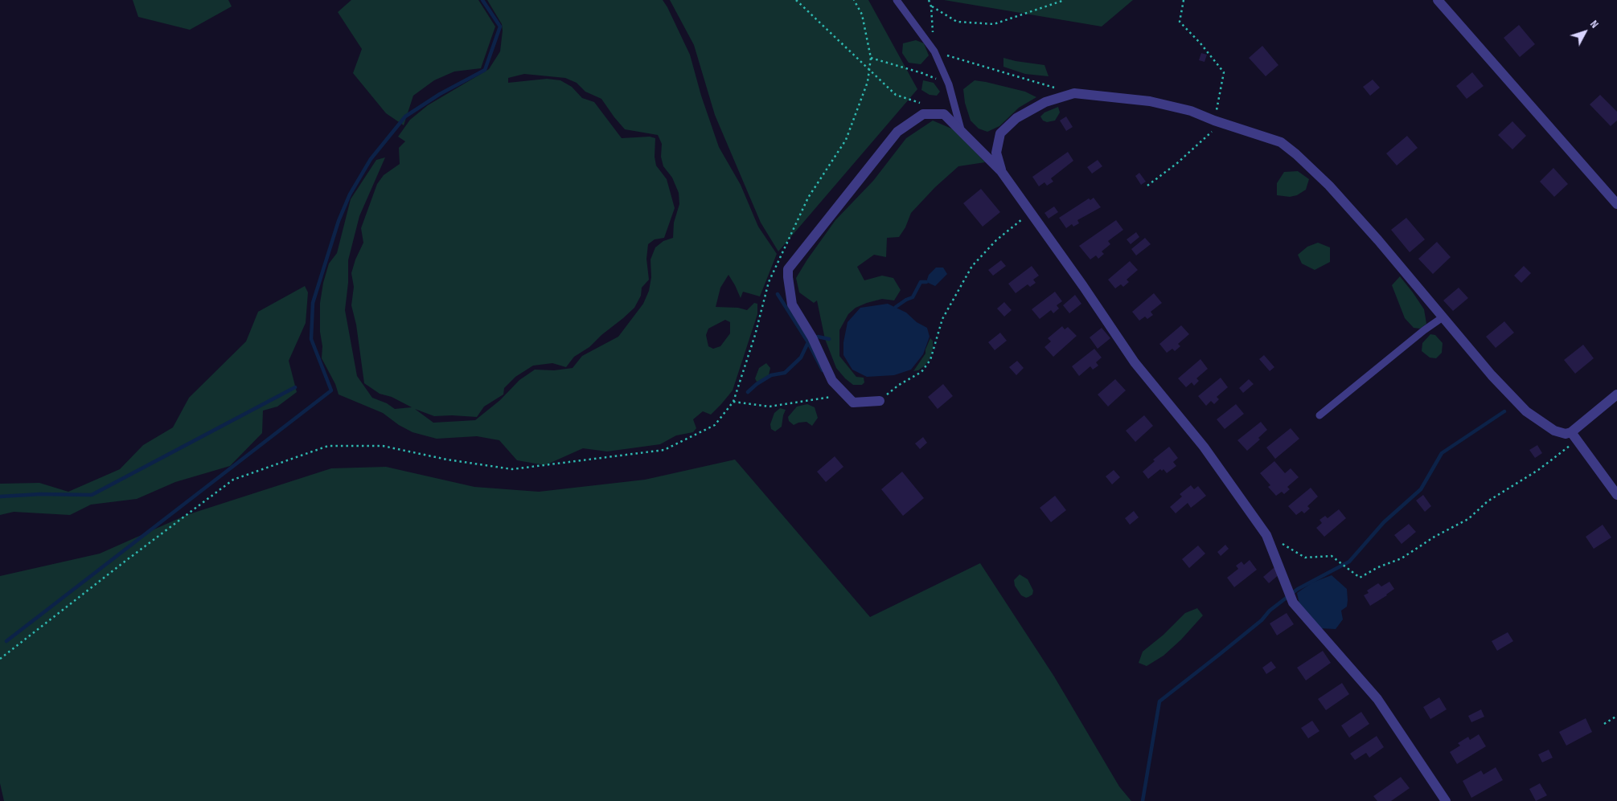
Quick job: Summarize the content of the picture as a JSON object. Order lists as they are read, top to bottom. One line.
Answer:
{"north":"top right"}
